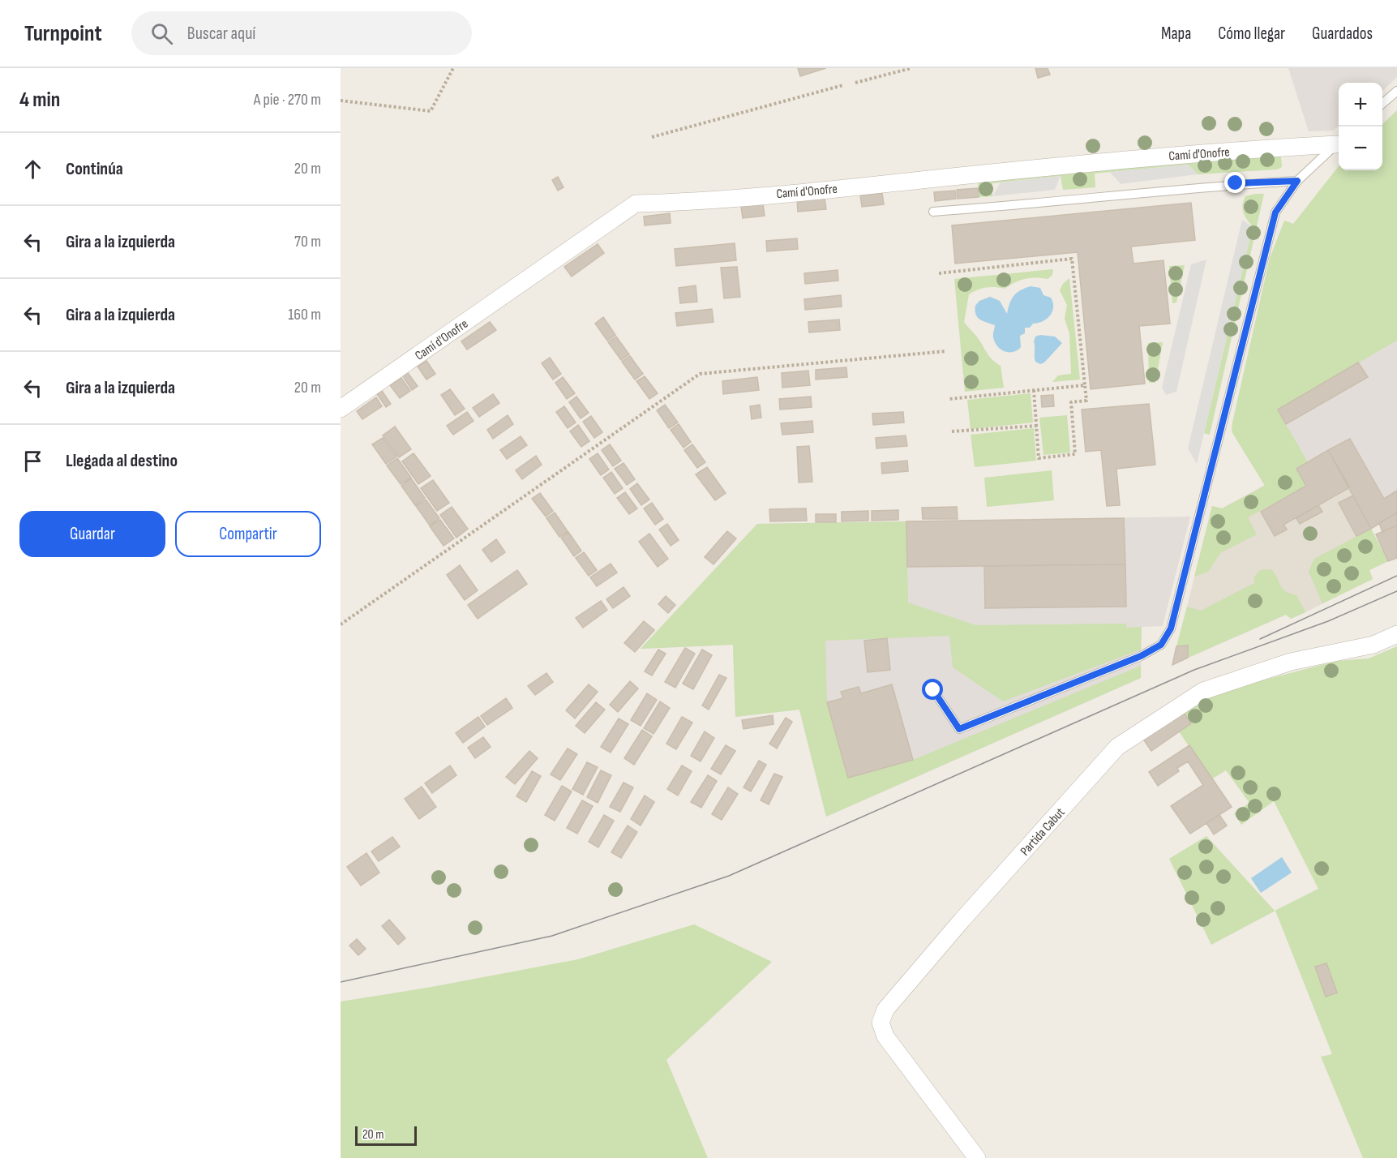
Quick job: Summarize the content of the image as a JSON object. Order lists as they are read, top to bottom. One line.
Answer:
{"streets":{"street":["Camí d'Onofre","Partida Cabut"]},"scale_bar":"20 m","page":{"header":"Turnpoint","search":"Buscar aquí","nav":["Mapa","Cómo llegar","Guardados"],"heading":["4 min","A pie · 270 m"],"map_buttons":["+","−"],"list":[["Continúa","20 m"],["Gira a la izquierda","70 m"],["Gira a la izquierda","160 m"],["Gira a la izquierda","20 m"],"Llegada al destino"],"buttons":["Guardar","Compartir"],"scale":"20 m"}}
